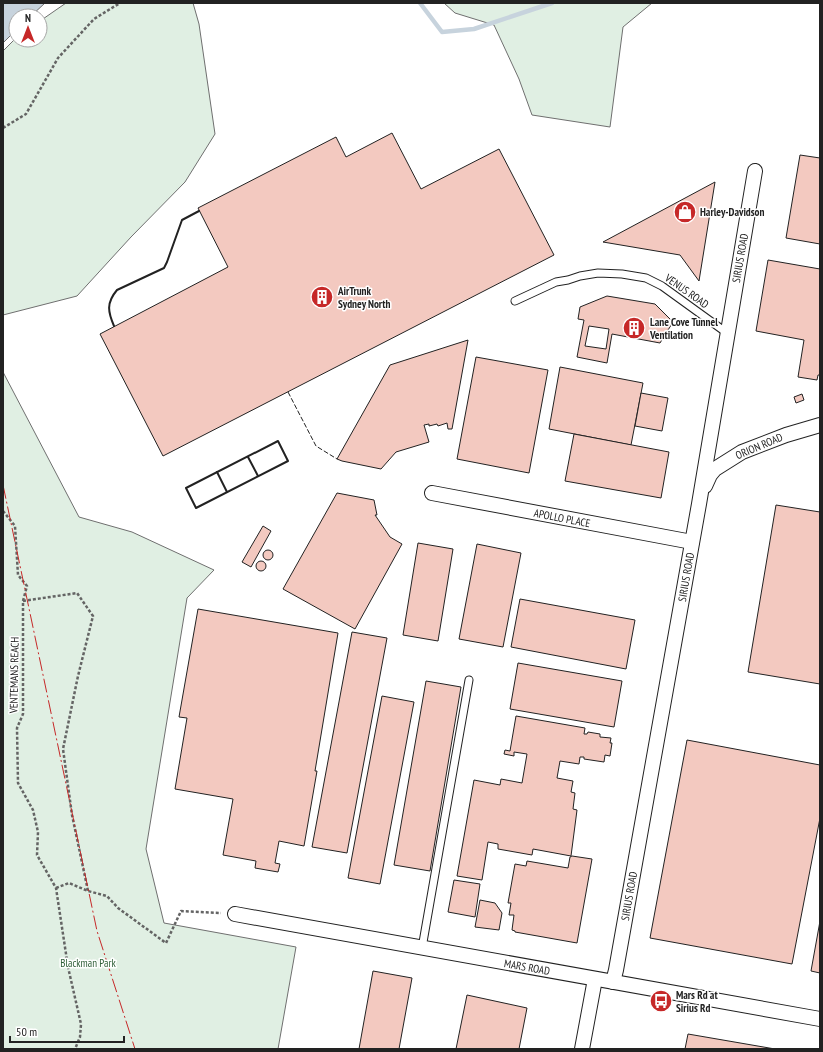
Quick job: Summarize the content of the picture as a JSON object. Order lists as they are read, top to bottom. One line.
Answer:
{"streets":{"street":["SIRIUS ROAD","ORION ROAD","APOLLO PLACE","MARS ROAD"],"lane":["VENUS ROAD"],"path":["VENTEMANS REACH"]},"crossings":[["SIRIUS ROAD","VENUS ROAD"],["SIRIUS ROAD","ORION ROAD"],["SIRIUS ROAD","APOLLO PLACE"],["SIRIUS ROAD","MARS ROAD"]],"parks":["Blackman Park"],"places":{"shop":["Harley-Davidson"],"building":["AirTrunk Sydney North","Lane Cove Tunnel Ventilation"],"bus stop":["Mars Rd at Sirius Rd"]},"scale_bar":"50 m","north":"top"}
